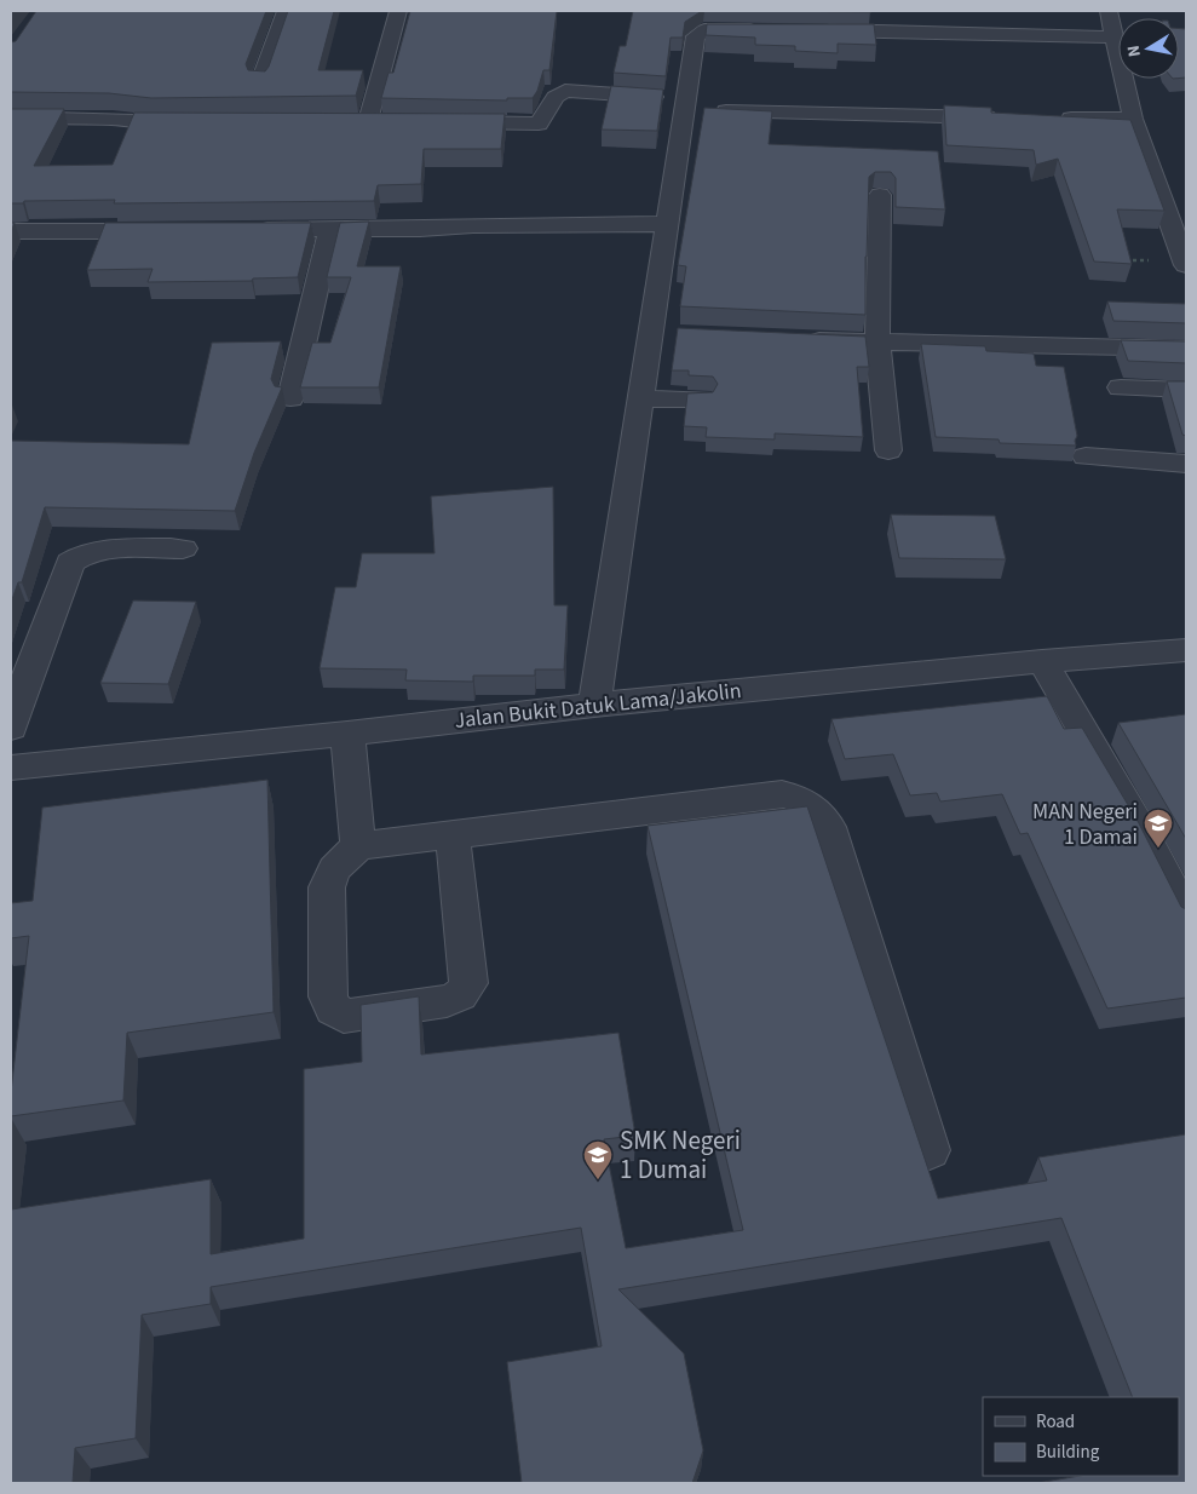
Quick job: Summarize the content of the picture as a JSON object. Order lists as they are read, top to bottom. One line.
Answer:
{"streets":{"street":["Jalan Bukit Datuk Lama/Jakolin"]},"places":{"school or university":["MAN Negeri 1 Damai","SMK Negeri 1 Dumai"]},"legend":["Road","Building"],"north":"left"}
